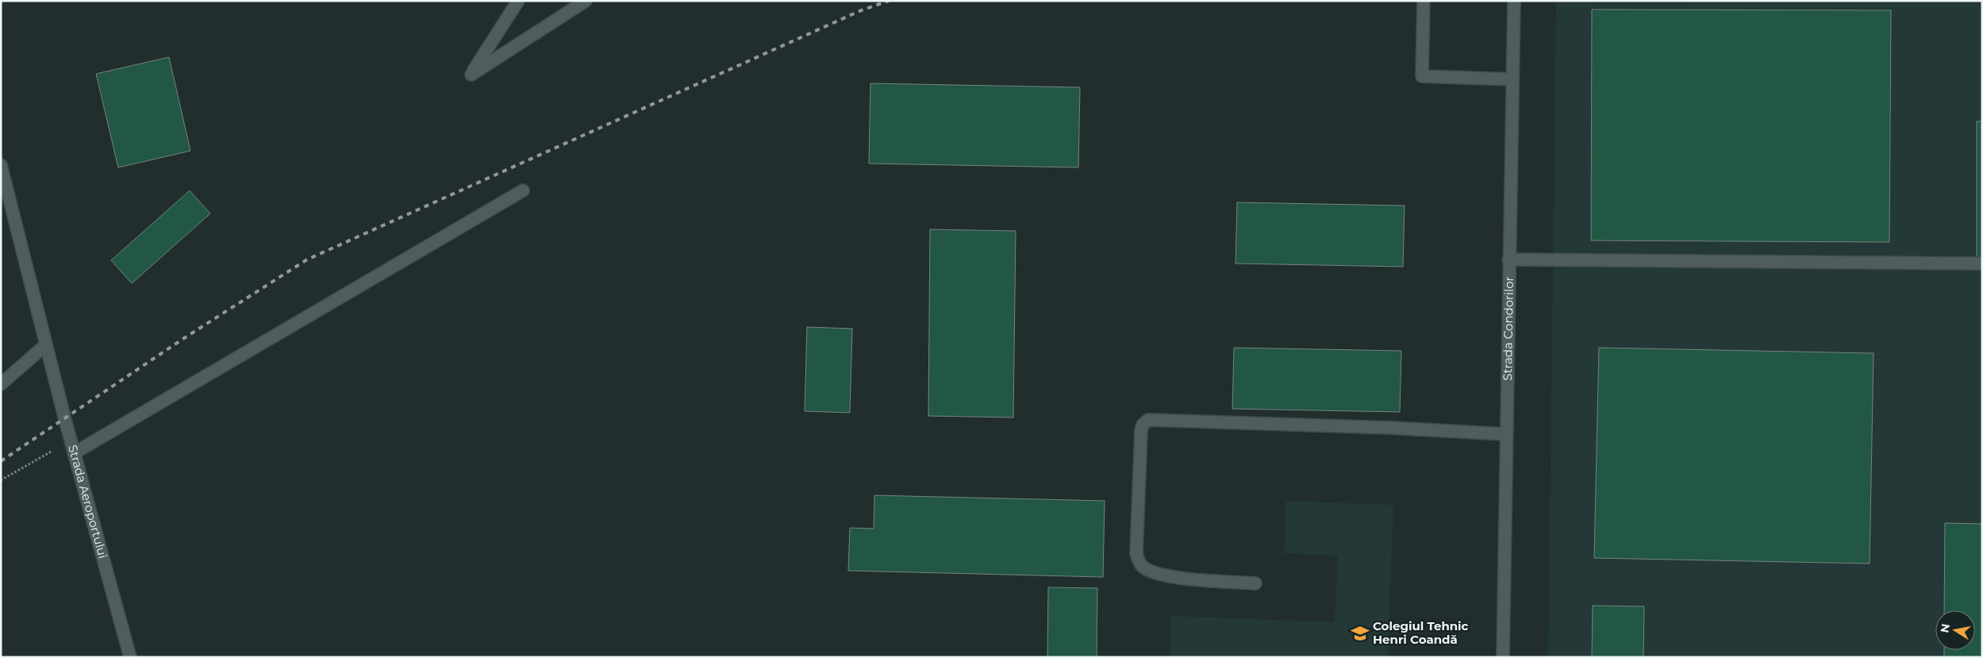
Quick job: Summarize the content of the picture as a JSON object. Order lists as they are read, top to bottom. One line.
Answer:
{"streets":{"street":["Strada Condorilor","Strada Aeroportului"]},"places":{"school or university":["Colegiul Tehnic Henri Coandă"]},"north":"left"}
